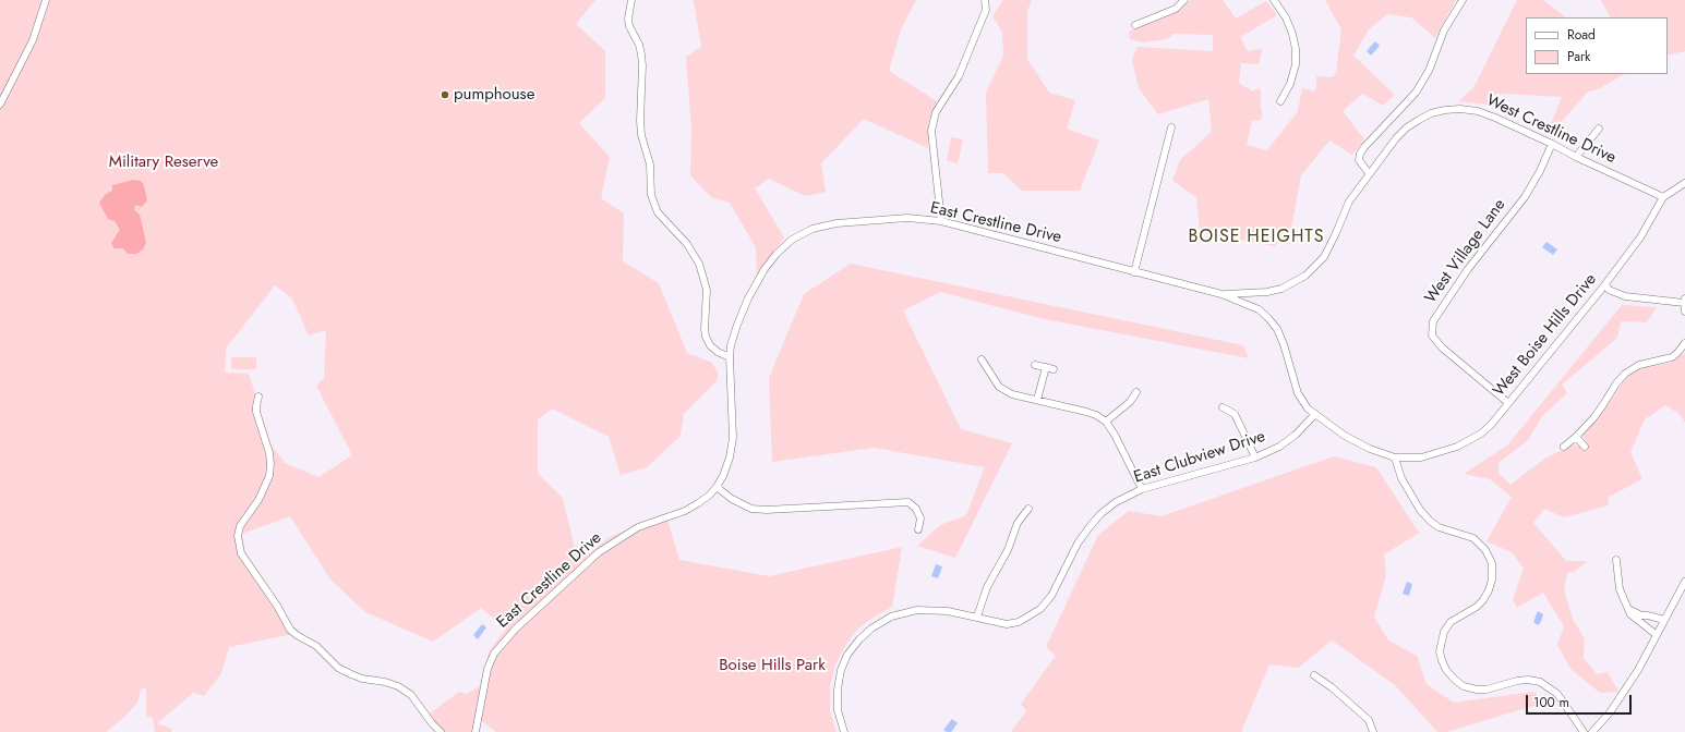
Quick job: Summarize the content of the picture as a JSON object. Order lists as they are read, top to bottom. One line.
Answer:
{"streets":{"street":["West Crestline Drive","East Crestline Drive","West Village Lane","West Boise Hills Drive","East Clubview Drive"]},"crossings":[["West Crestline Drive","East Crestline Drive"],["West Crestline Drive","West Village Lane"],["West Crestline Drive","West Boise Hills Drive"],["West Village Lane","West Boise Hills Drive"]],"districts":["BOISE HEIGHTS"],"parks":["Military Reserve","Boise Hills Park"],"places":["pumphouse"],"legend":["Road","Park"],"scale_bar":"100 m"}
